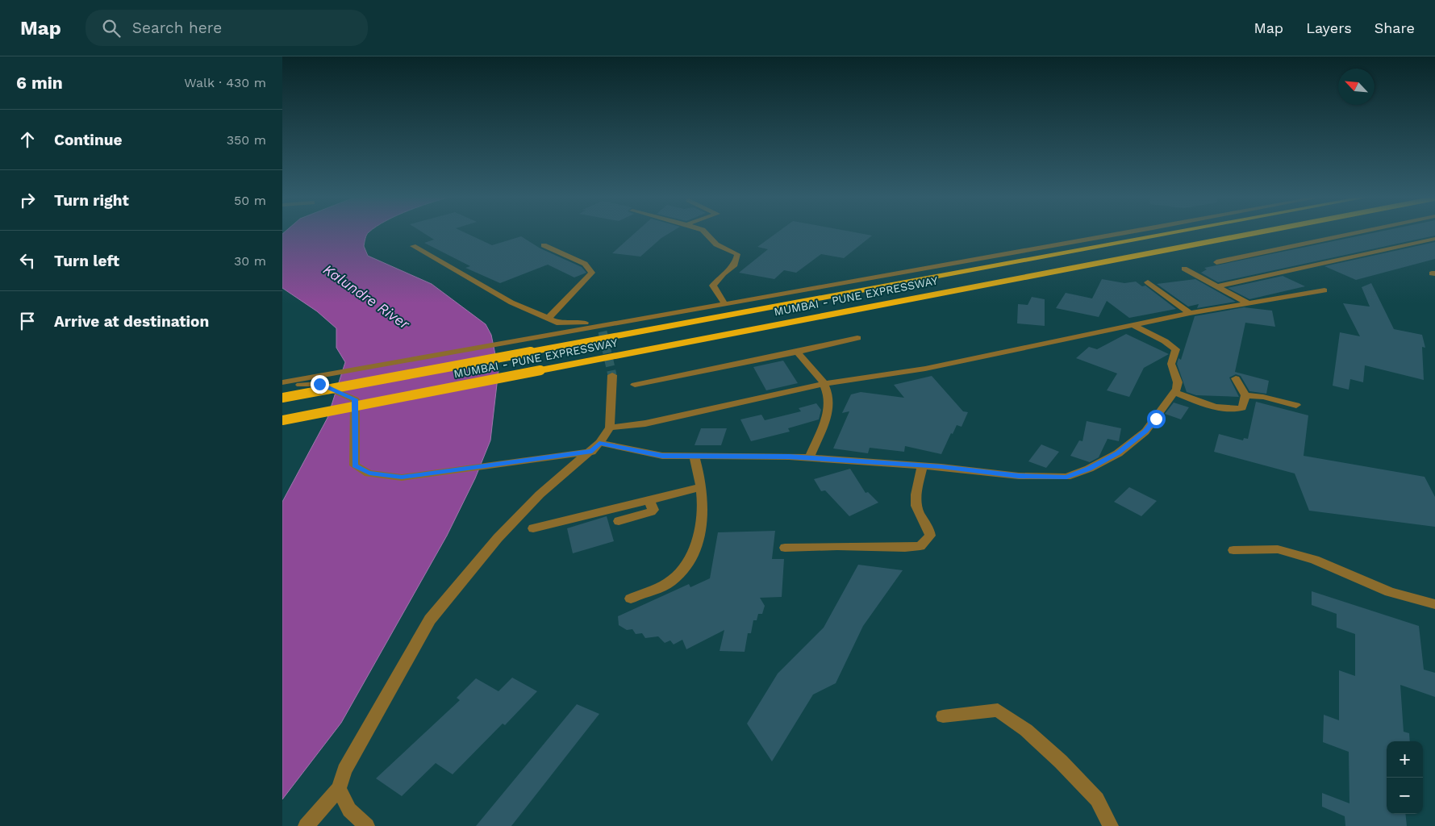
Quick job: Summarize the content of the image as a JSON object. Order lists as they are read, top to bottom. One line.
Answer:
{"streets":{"highway":["MUMBAI - PUNE EXPRESSWAY"]},"water":["Kalundre River"],"north":"top left","page":{"header":"Map","search":"Search here","nav":["Map","Layers","Share"],"heading":["6 min","Walk · 430 m"],"list":[["Continue","350 m"],["Turn right","50 m"],["Turn left","30 m"],"Arrive at destination"],"map_buttons":["+","−"]}}
